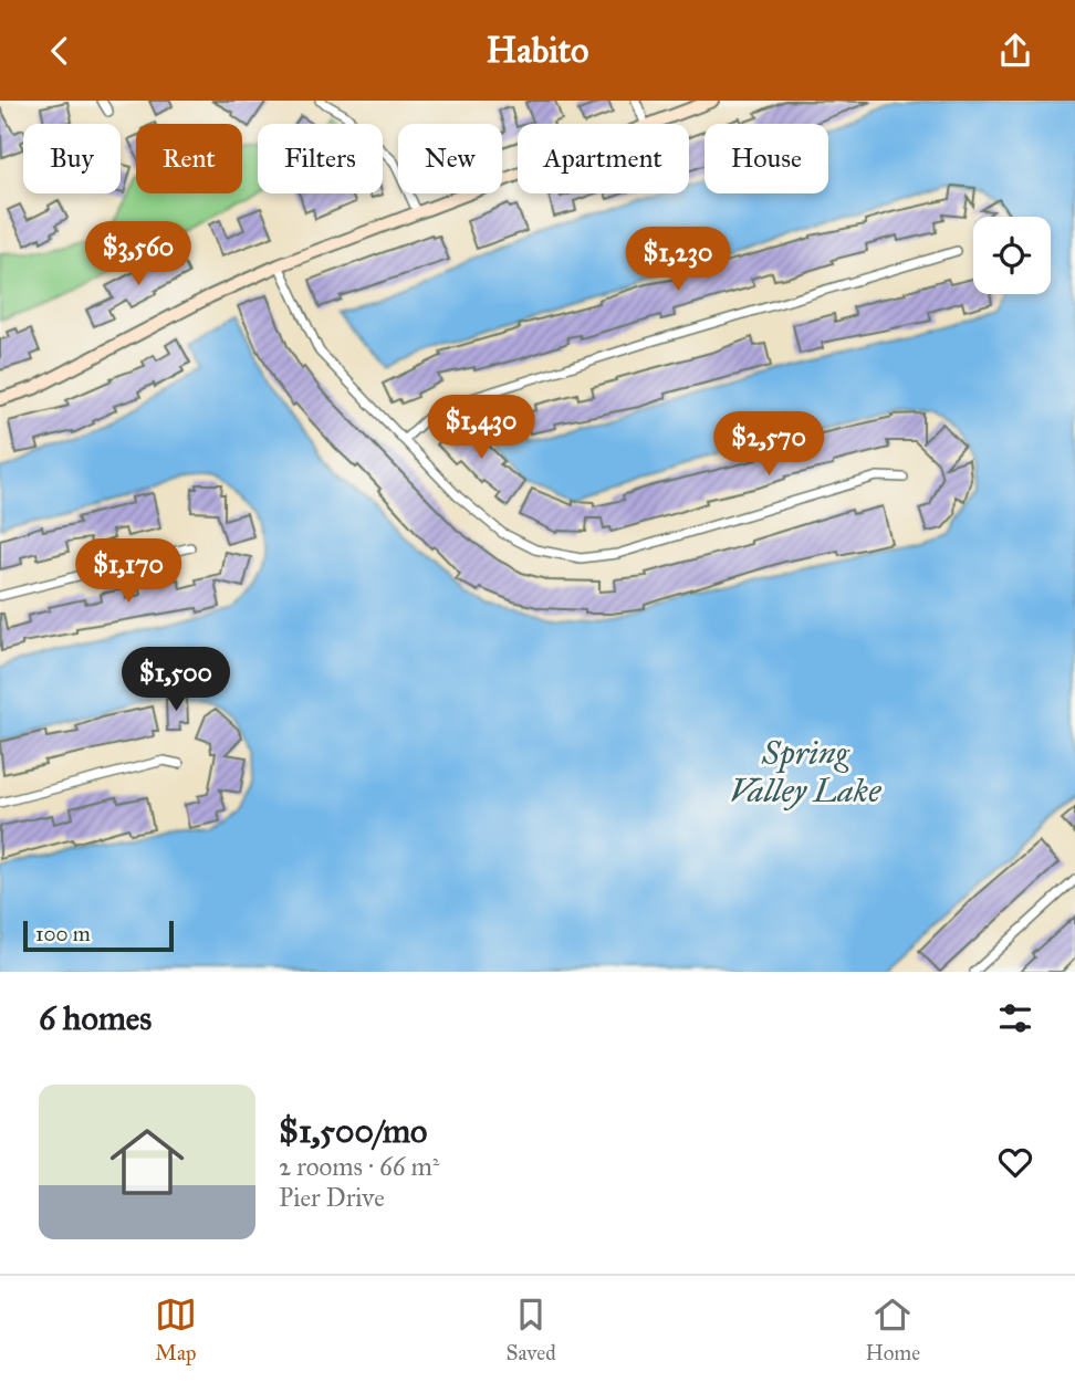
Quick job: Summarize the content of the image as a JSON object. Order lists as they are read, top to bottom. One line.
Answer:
{"water":["Spring Valley Lake"],"scale_bar":"100 m","page":{"header":"Habito","chip":["Buy","Rent","Filters","New","Apartment","House"],"price":["$3,560","$1,230","$1,430","$2,570","$1,170","$1,500"],"scale":"100 m","heading":"6 homes","list":[{"name":"$1,500/mo","note":"2 rooms · 66 m² · Pier Drive"}],"tabs":["Map","Saved","Home"]}}
